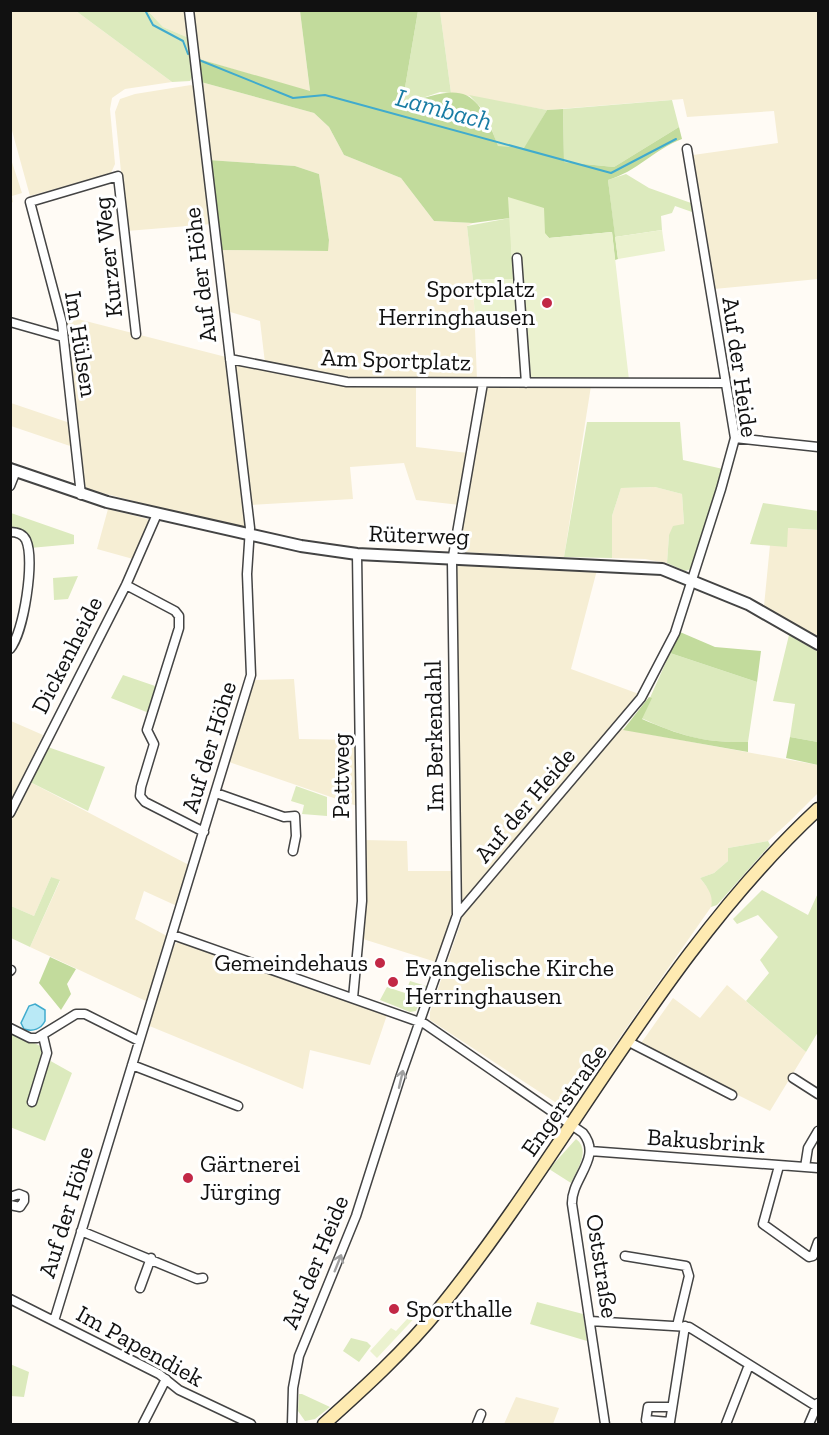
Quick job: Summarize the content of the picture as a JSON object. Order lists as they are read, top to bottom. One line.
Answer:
{"streets":{"main road":["Engerstraße"],"street":["Kurzer Weg","Auf der Höhe","Im Hülsen","Am Sportplatz","Auf der Heide","Rüterweg","Dickenheide","Im Berkendahl","Pattweg","Bakusbrink","Oststraße","Im Papendiek"]},"crossings":[["Kurzer Weg","Im Hülsen"],["Auf der Höhe","Am Sportplatz"],["Auf der Höhe","Rüterweg"],["Auf der Höhe","Im Papendiek"],["Im Hülsen","Rüterweg"],["Am Sportplatz","Auf der Heide"],["Am Sportplatz","Im Berkendahl"],["Auf der Heide","Rüterweg"],["Auf der Heide","Im Berkendahl"],["Rüterweg","Dickenheide"],["Rüterweg","Im Berkendahl"],["Rüterweg","Pattweg"],["Bakusbrink","Oststraße"]],"water":["Lambach"],"places":["Sportplatz Herringhausen","Gemeindehaus","Evangelische Kirche Herringhausen","Gärtnerei Jürging","Sporthalle"]}
